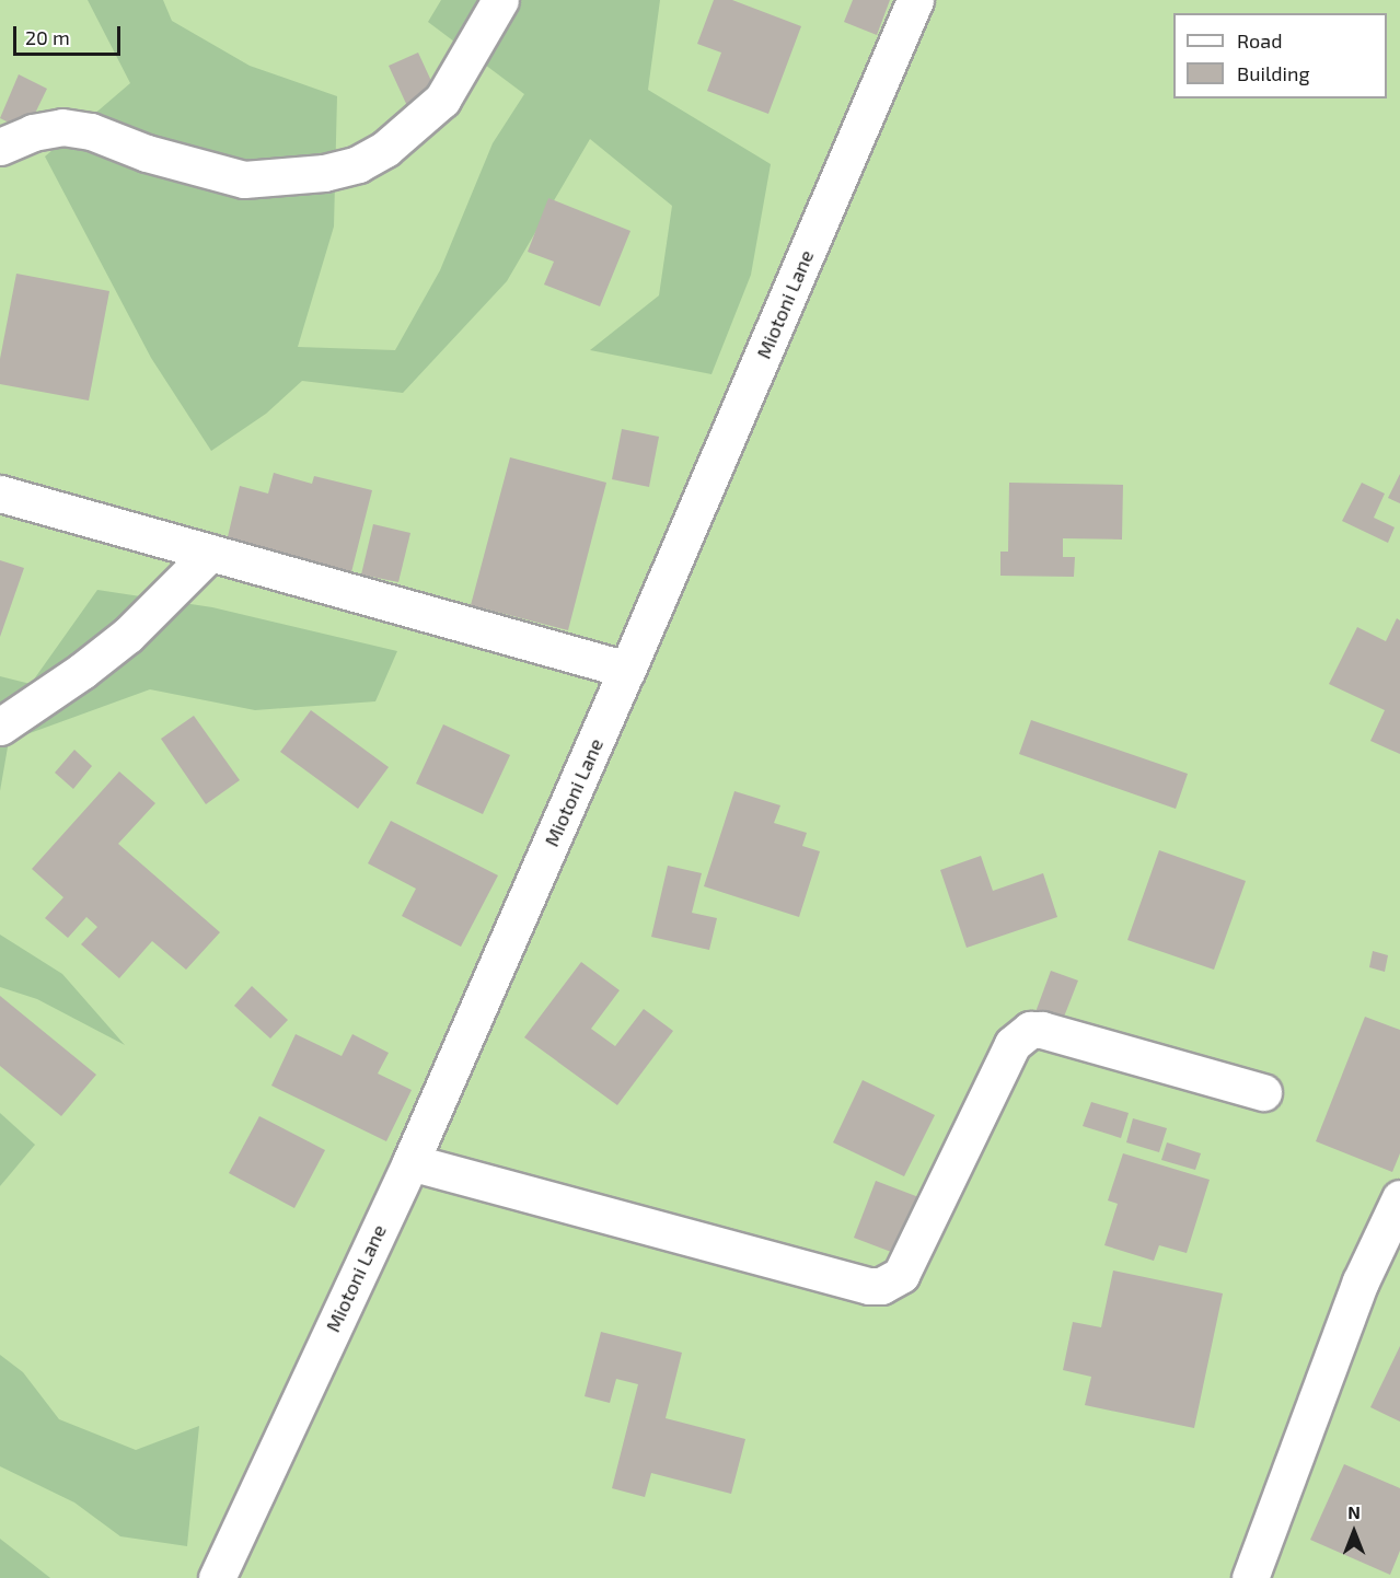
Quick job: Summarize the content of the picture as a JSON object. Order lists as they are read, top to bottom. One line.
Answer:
{"streets":{"street":["Miotoni Lane"]},"legend":["Road","Building"],"scale_bar":"20 m","north":"top"}
